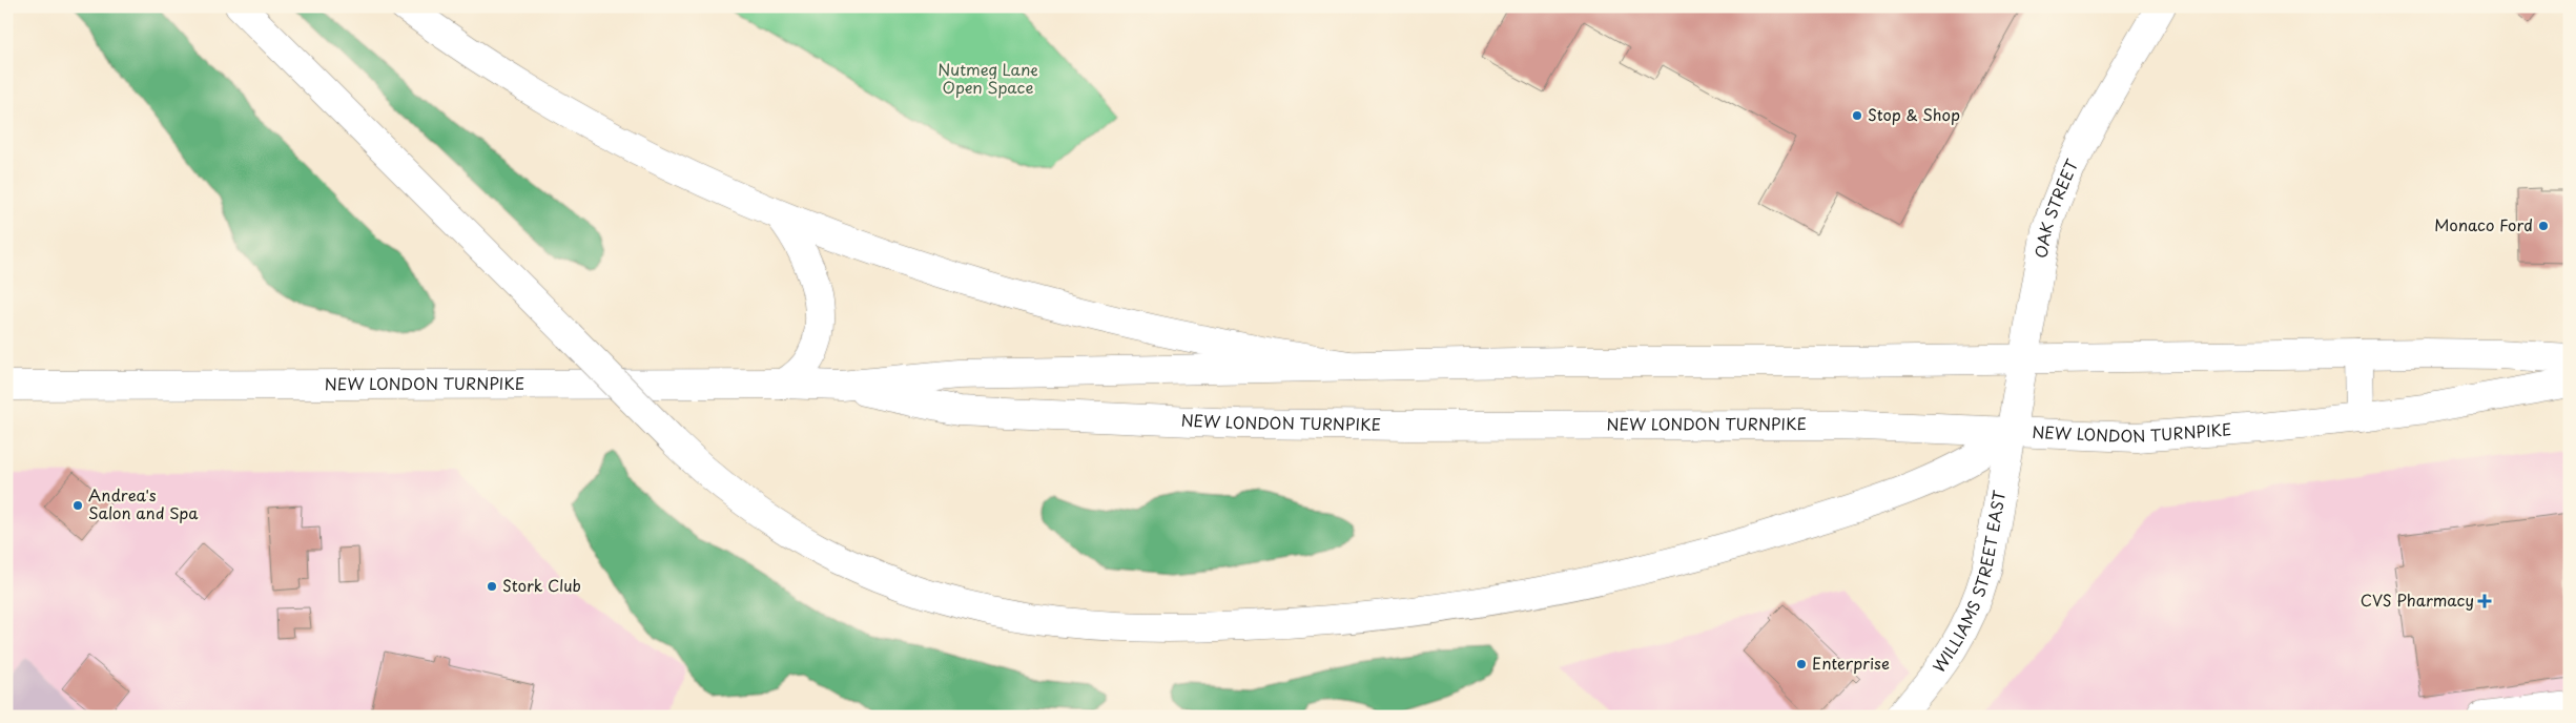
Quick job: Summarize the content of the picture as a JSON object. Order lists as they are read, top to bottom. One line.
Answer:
{"streets":{"main road":["OAK STREET","NEW LONDON TURNPIKE","WILLIAMS STREET EAST"]},"crossings":[["OAK STREET","NEW LONDON TURNPIKE"],["OAK STREET","WILLIAMS STREET EAST"],["NEW LONDON TURNPIKE","WILLIAMS STREET EAST"]],"parks":["Nutmeg Lane Open Space"],"places":{"other":["Stop & Shop","Monaco Ford","Andrea's Salon and Spa","Stork Club","Enterprise"],"health":["CVS Pharmacy"]}}
